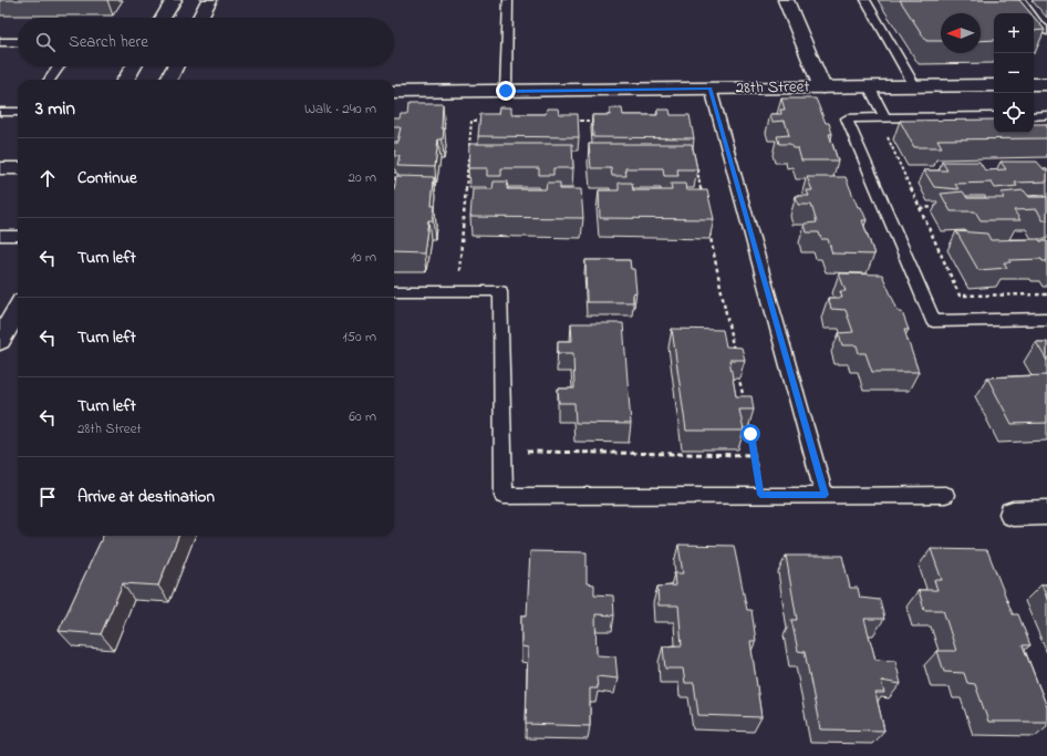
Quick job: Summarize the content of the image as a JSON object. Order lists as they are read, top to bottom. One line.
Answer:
{"streets":{"street":["28th Street"]},"north":"left","page":{"map_buttons":["+","−"],"search":"Search here","heading":["3 min","Walk · 240 m"],"list":[["Continue","20 m"],["Turn left","10 m"],["Turn left","150 m"],["Turn left","28th Street","60 m"],"Arrive at destination"]}}
